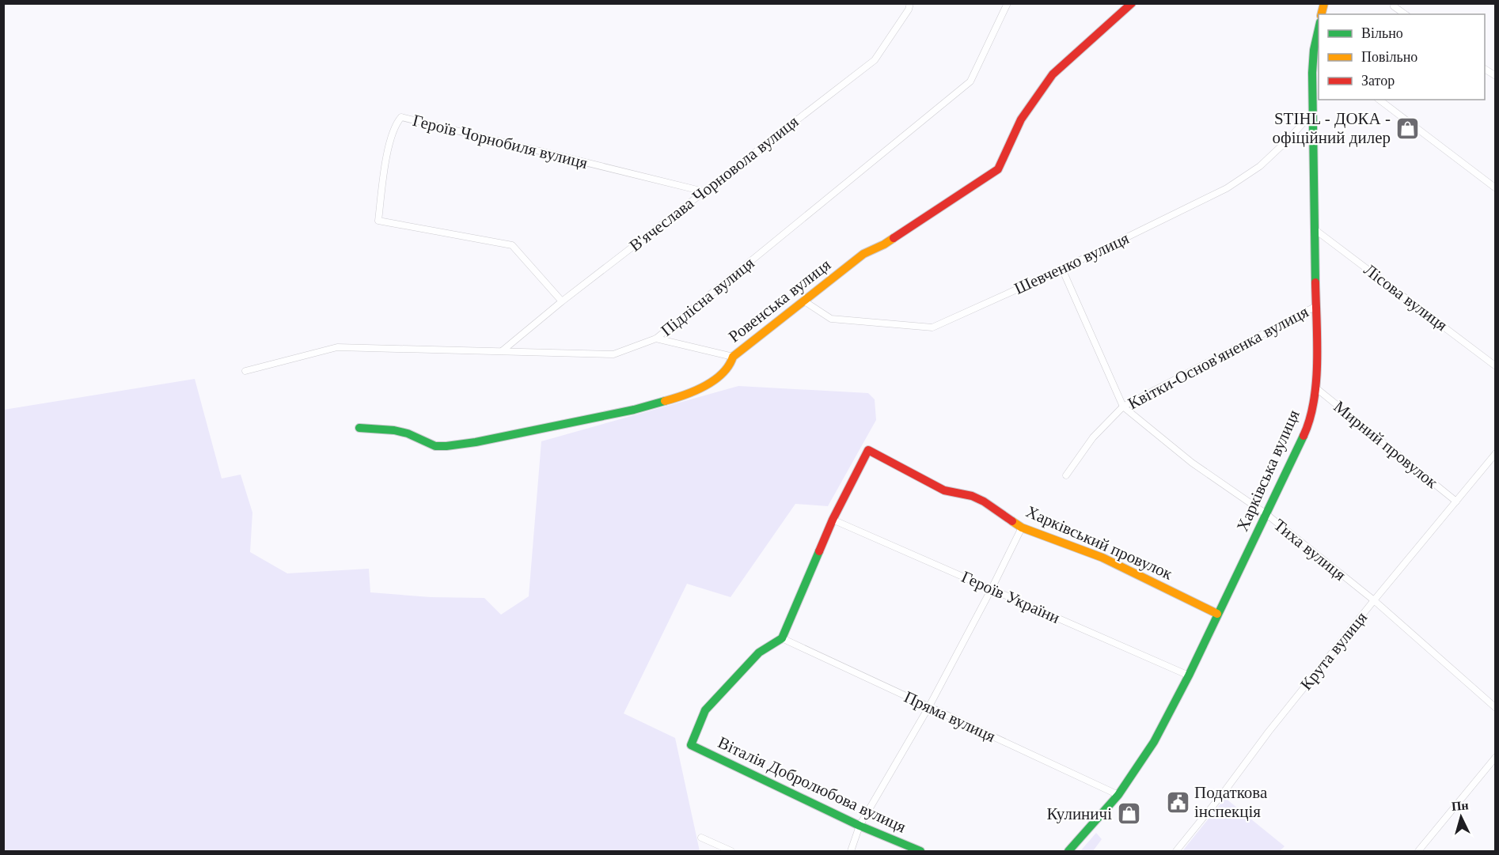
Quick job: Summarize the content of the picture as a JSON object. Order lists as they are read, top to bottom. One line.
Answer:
{"streets":{"street":["Героїв Чорнобиля вулиця","В'ячеслава Чорновола вулиця","Шевченко вулиця","Підлісна вулиця","Лісова вулиця","Ровенська вулиця","Квітки-Основ'яненка вулиця","Мирний провулок","Харківська вулиця","Харківський провулок","Тиха вулиця","Героїв України","Крута вулиця","Пряма вулиця","Віталія Добролюбова вулиця"]},"crossings":[["Героїв Чорнобиля вулиця","В'ячеслава Чорновола вулиця"],["В'ячеслава Чорновола вулиця","Підлісна вулиця"],["Шевченко вулиця","Ровенська вулиця"],["Шевченко вулиця","Харківська вулиця"],["Шевченко вулиця","Тиха вулиця"],["Лісова вулиця","Харківська вулиця"],["Квітки-Основ'яненка вулиця","Харківська вулиця"],["Квітки-Основ'яненка вулиця","Тиха вулиця"],["Мирний провулок","Харківська вулиця"],["Мирний провулок","Крута вулиця"],["Харківська вулиця","Харківський провулок"],["Харківська вулиця","Тиха вулиця"],["Харківська вулиця","Героїв України"],["Харківська вулиця","Пряма вулиця"],["Харківський провулок","Героїв України"],["Тиха вулиця","Крута вулиця"],["Пряма вулиця","Віталія Добролюбова вулиця"]],"places":{"shop":["STIHL - ДОКА - офіційний дилер","Кулиничі"],"public building":["Податкова інспекція"]},"legend":["Вільно","Повільно","Затор"],"north":"top"}
